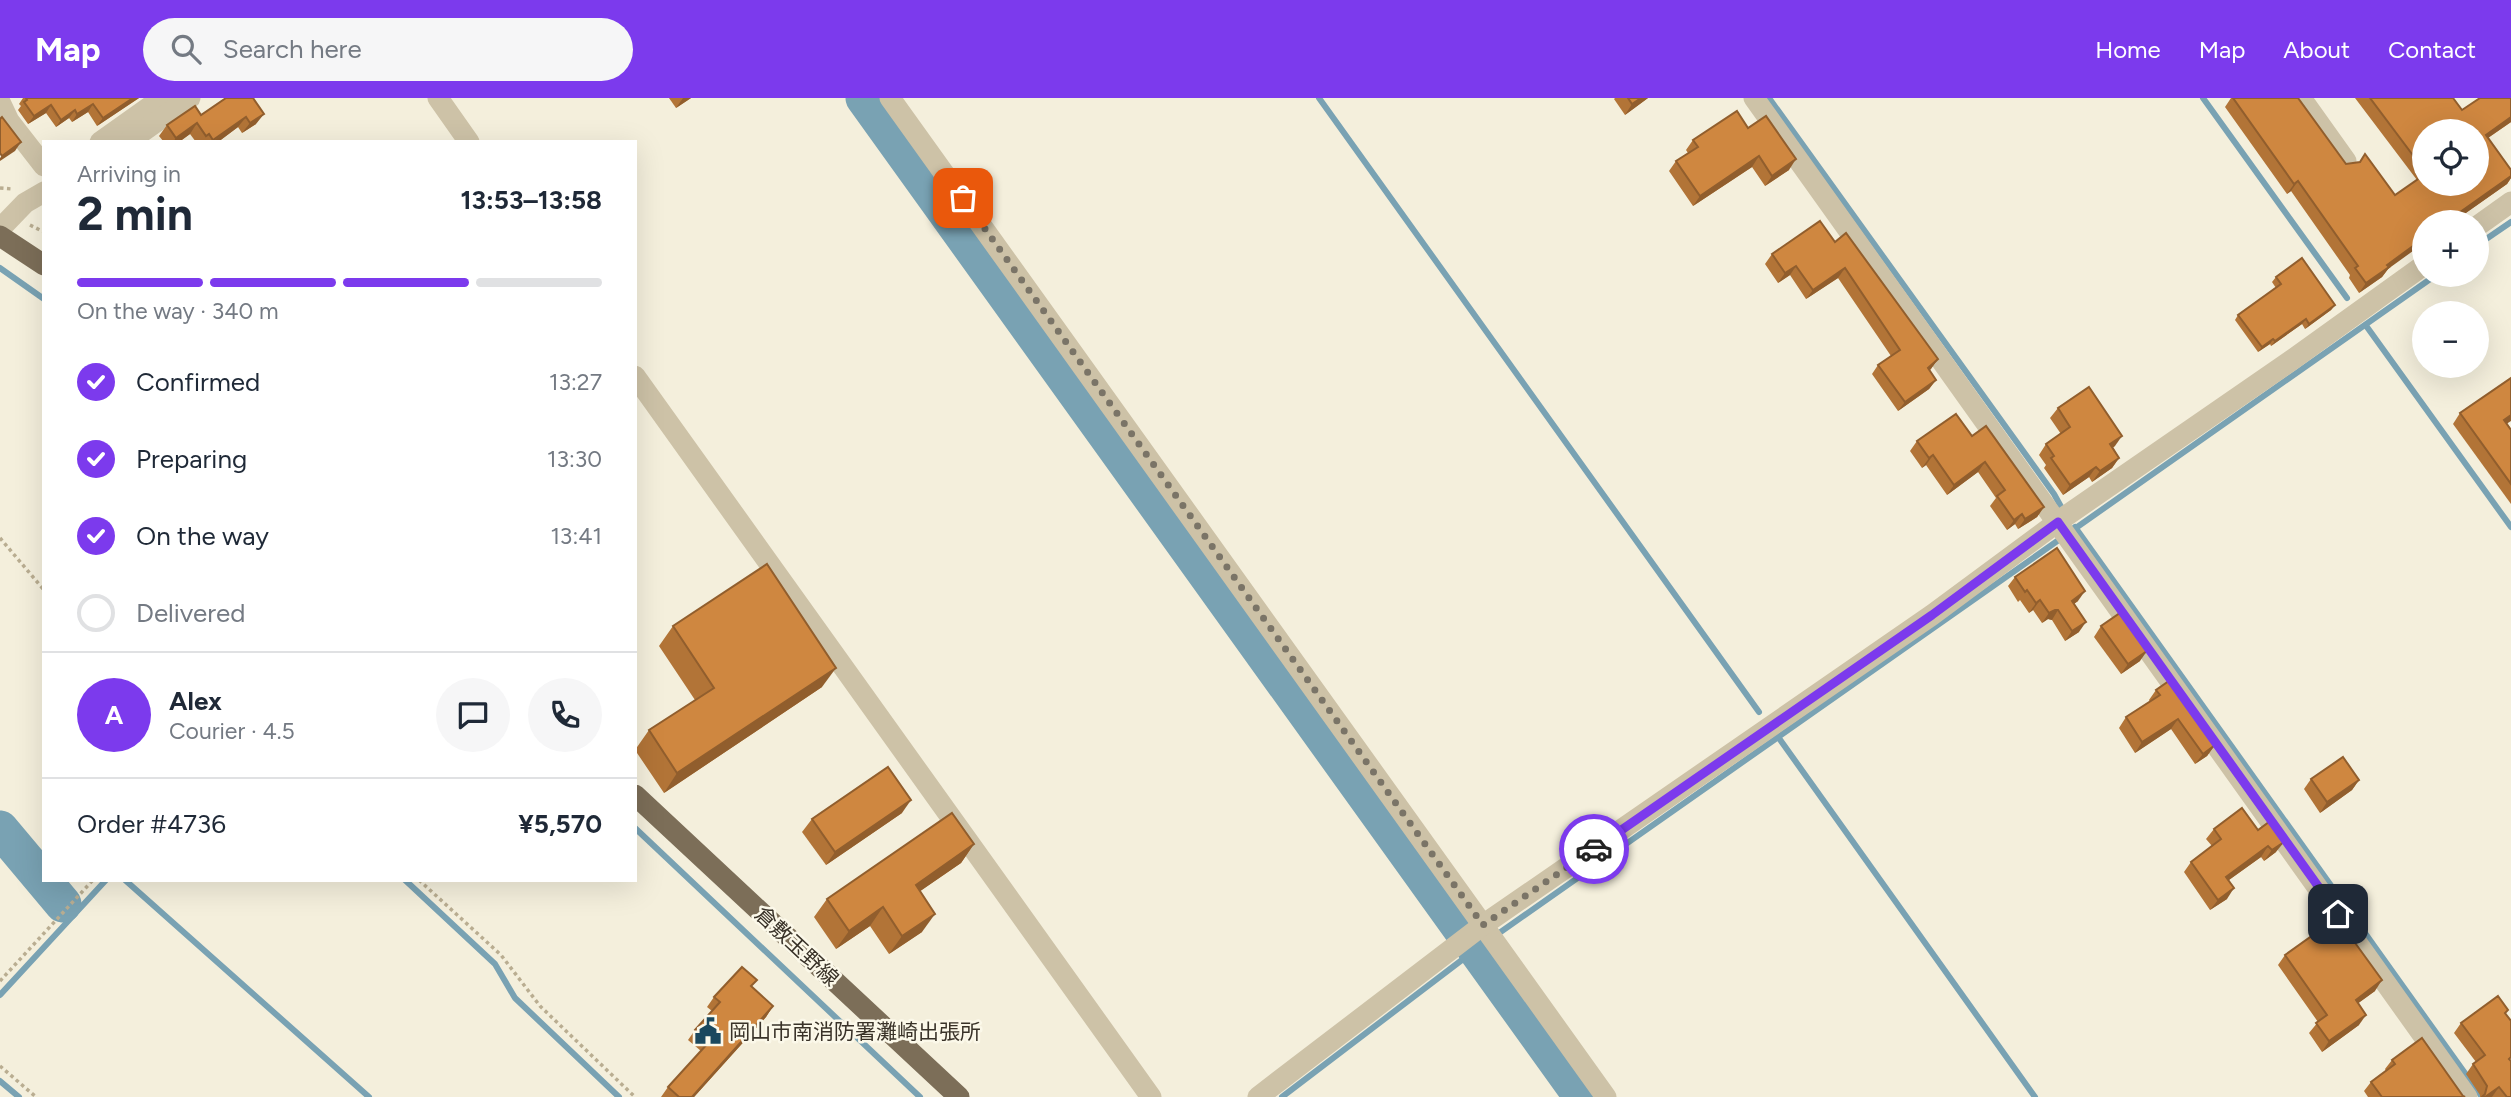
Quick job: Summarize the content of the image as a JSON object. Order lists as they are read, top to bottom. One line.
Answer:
{"streets":{"main road":["倉敷玉野線"]},"places":{"public building":["岡山市南消防署灘崎出張所"]},"page":{"header":"Map","search":"Search here","nav":["Home","Map","About","Contact"],"map_buttons":["+","−"],"heading":["2 min","Arriving in","13:53–13:58"],"panel":["Alex","Courier · 4.5","Order #4736","¥5,570"],"bar":"On the way · 340 m","list":[["Confirmed","13:27"],["Preparing","13:30"],["On the way","13:41"],"Delivered"],"round":"A"}}
